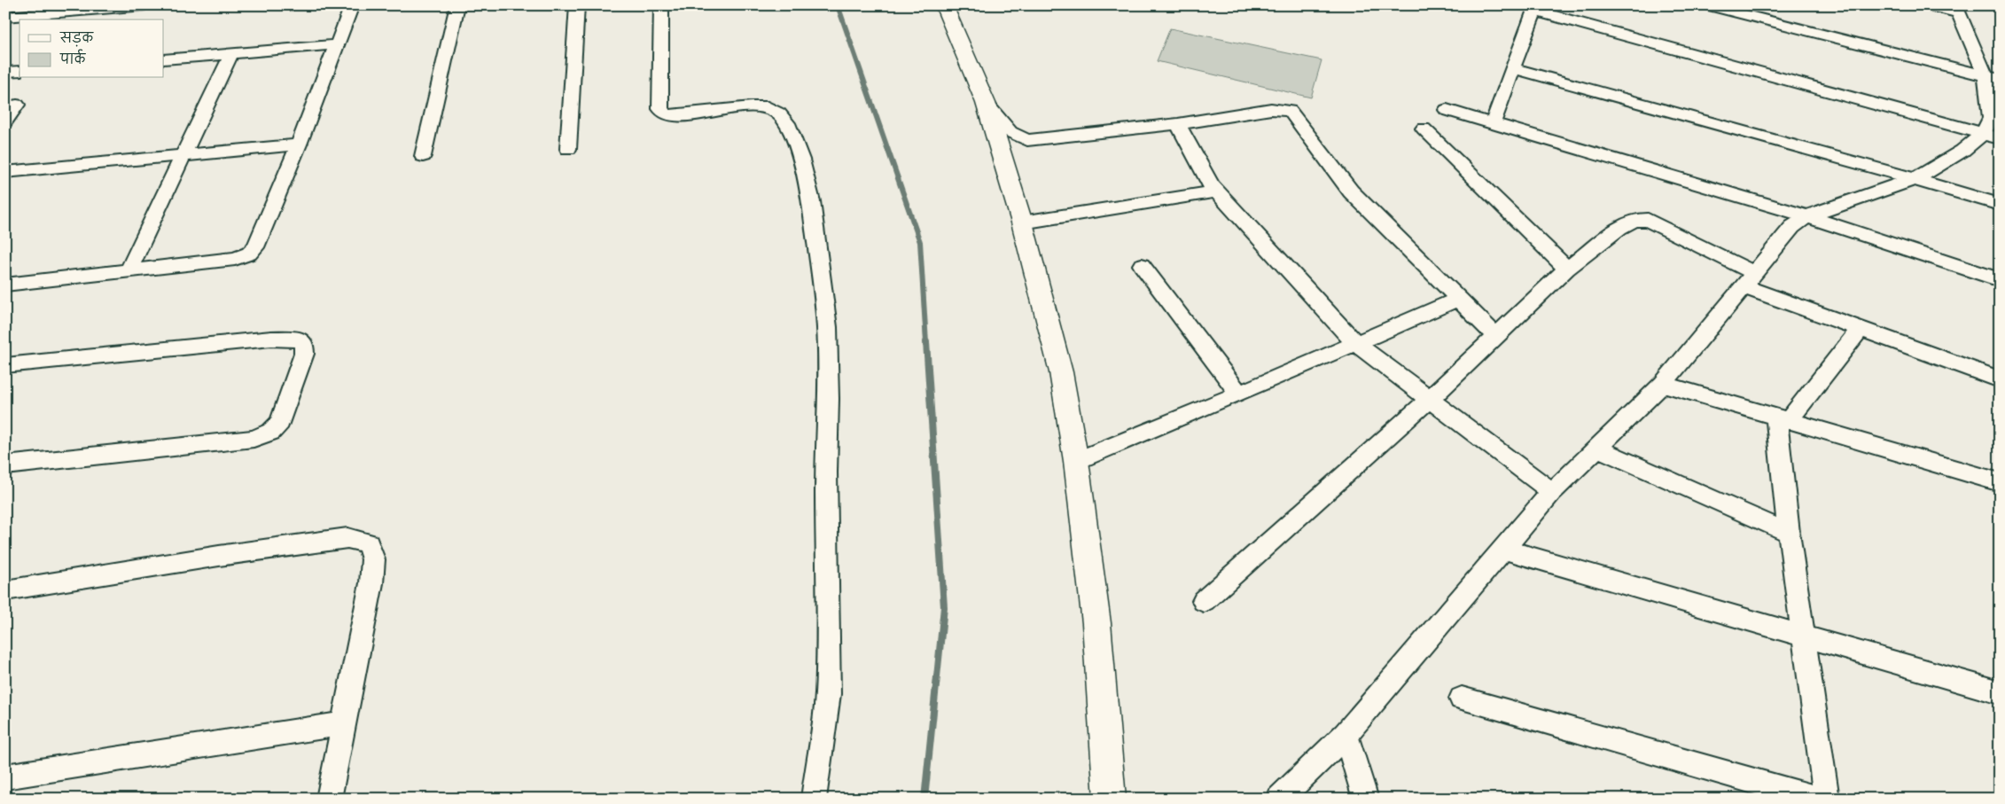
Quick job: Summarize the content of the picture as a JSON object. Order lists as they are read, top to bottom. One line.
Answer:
{"legend":["सड़क","पार्क"]}
